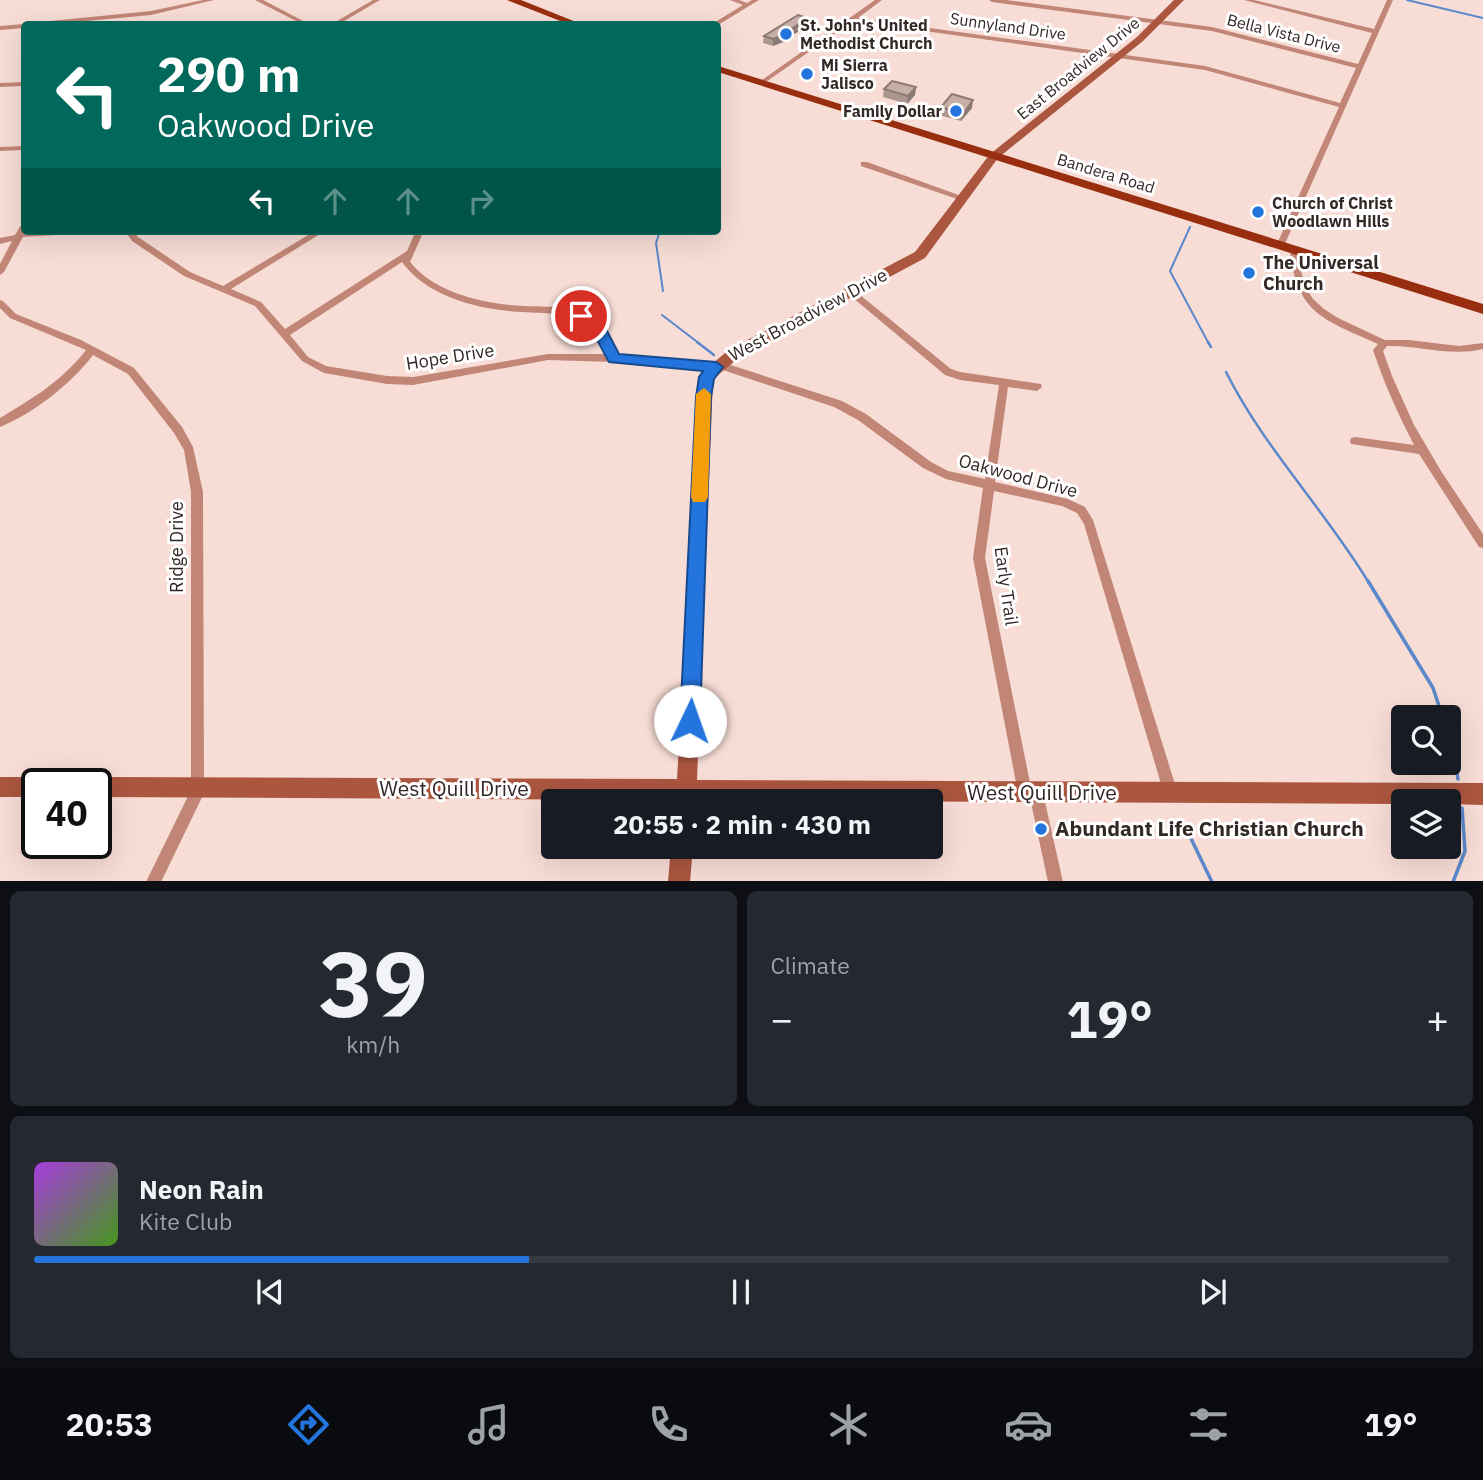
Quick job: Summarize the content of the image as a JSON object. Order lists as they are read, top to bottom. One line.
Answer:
{"streets":{"main road":["Bandera Road"],"street":["Sunnyland Drive","Bella Vista Drive","East Broadview Drive","West Broadview Drive","Hope Drive","Oakwood Drive","Ridge Drive","Early Trail","West Quill Drive"]},"crossings":[["Sunnyland Drive","East Broadview Drive"],["Bella Vista Drive","East Broadview Drive"],["East Broadview Drive","Bandera Road"],["East Broadview Drive","West Broadview Drive"],["Bandera Road","West Broadview Drive"],["West Broadview Drive","Oakwood Drive"],["Hope Drive","Oakwood Drive"],["Oakwood Drive","Early Trail"],["Oakwood Drive","West Quill Drive"],["Ridge Drive","West Quill Drive"],["Early Trail","West Quill Drive"]],"places":["St. John's United Methodist Church","Mi Sierra Jalisco","Family Dollar","Church of Christ Woodlawn Hills","The Universal Church","Abundant Life Christian Church"],"page":{"turn":["290 m","Oakwood Drive"],"limit":"40","trip":"20:55 · 2 min · 430 m","tile":[["39","km/h"],"Climate"],"heat":["−","19°","+"],"song":["Neon Rain","Kite Club"],"tabs":["20:53","19°"]}}
